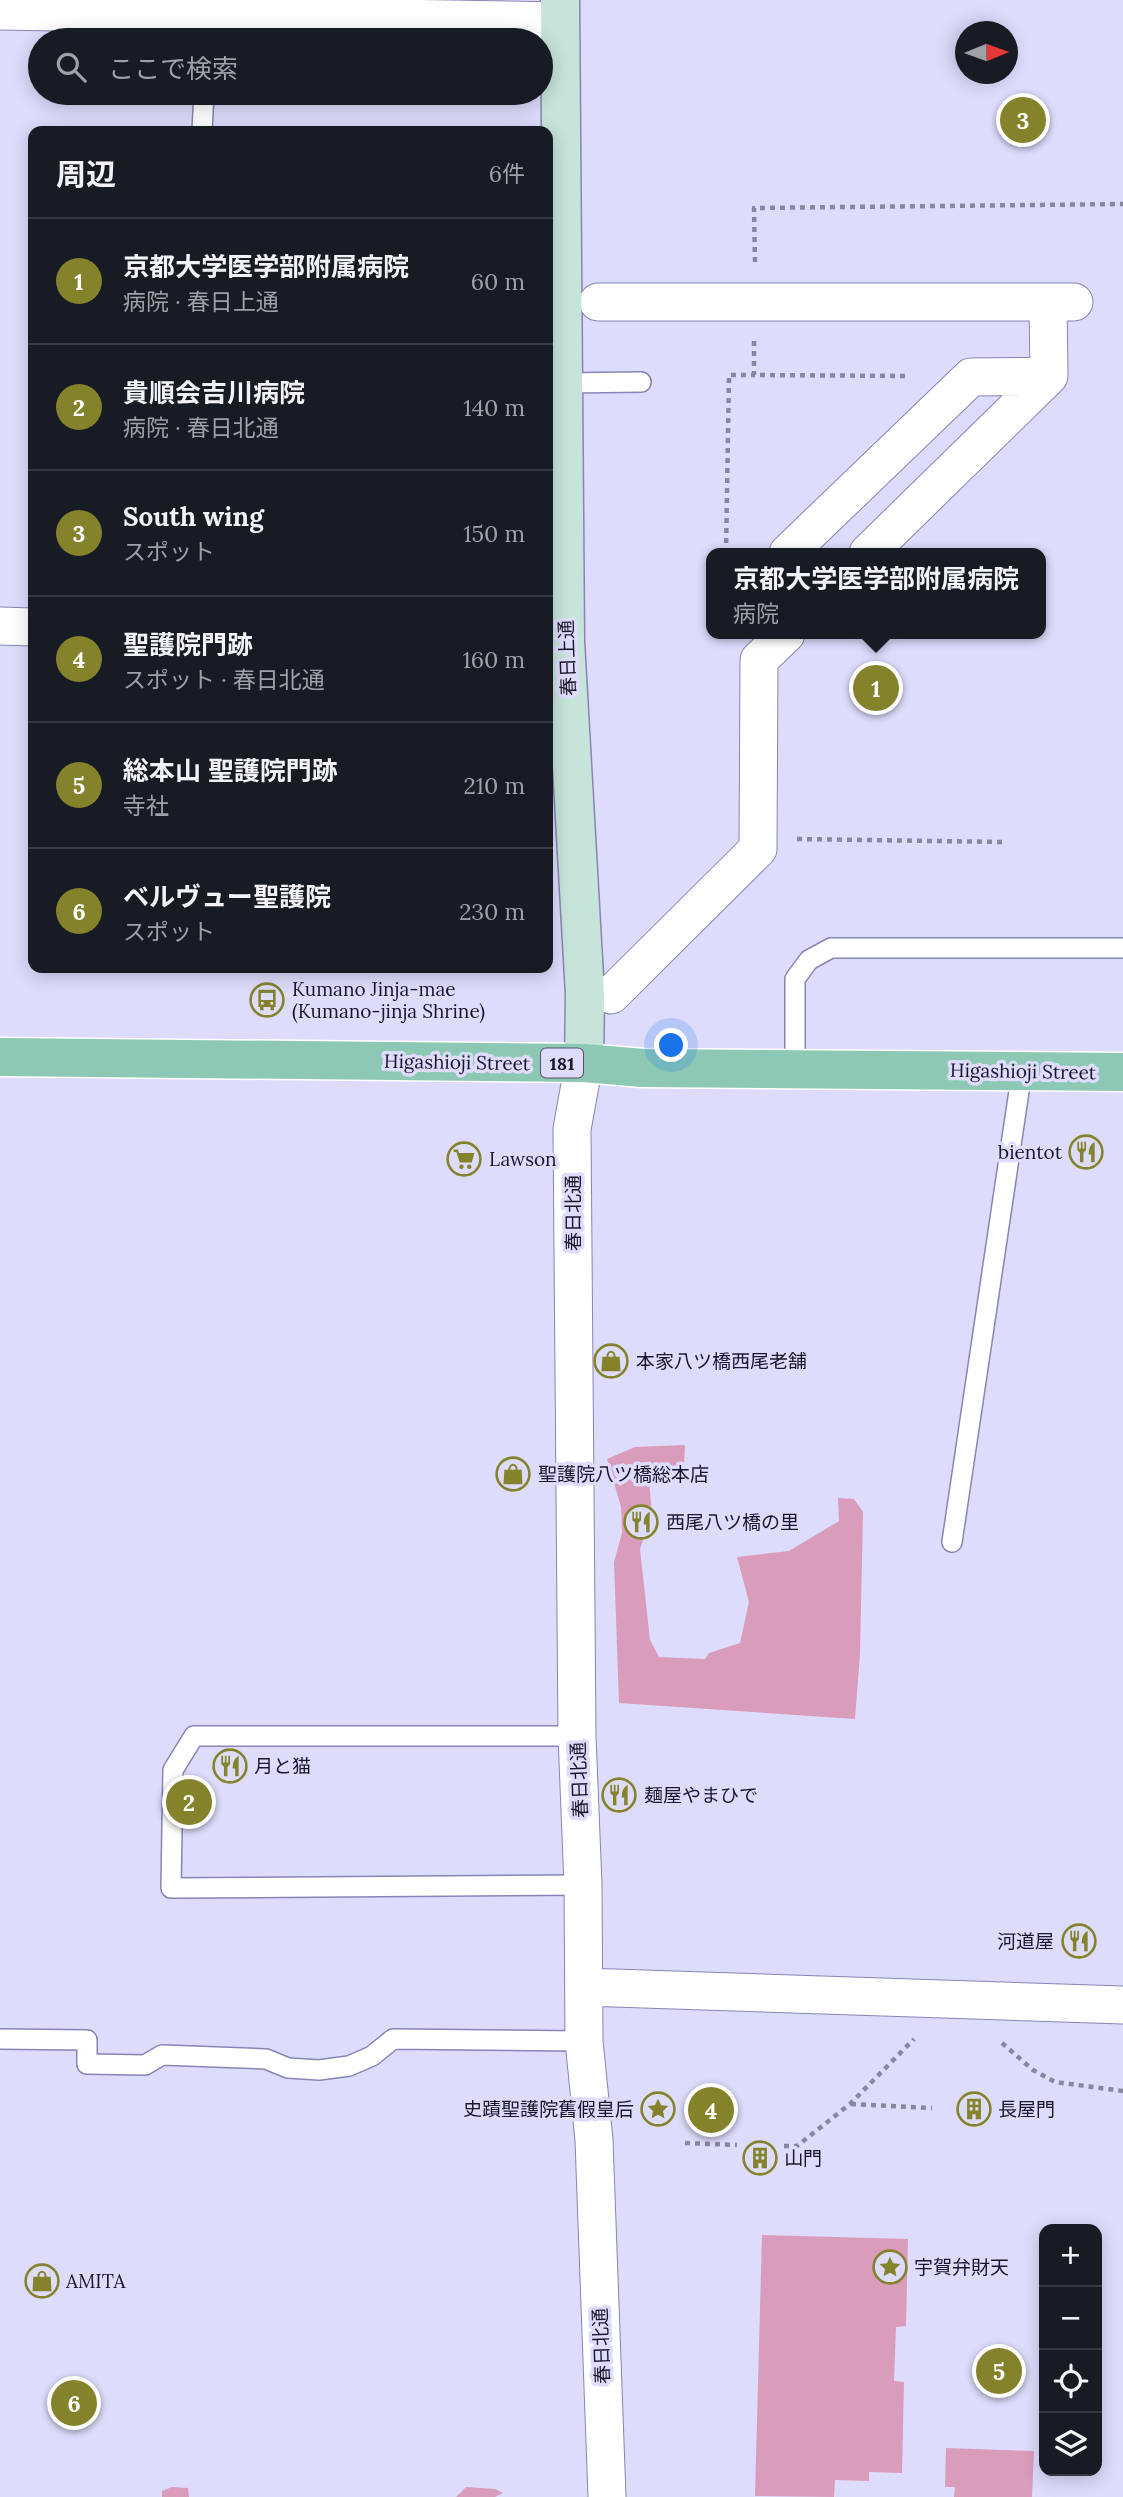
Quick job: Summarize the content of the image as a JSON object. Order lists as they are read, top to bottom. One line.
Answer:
{"streets":{"main road":["Higashioji Street","181"],"street":["春日上通","春日北通"]},"crossings":[["春日上通","Higashioji Street"],["春日上通","春日北通"],["Higashioji Street","春日北通"]],"places":{"bus stop":["Kumano Jinja-mae (Kumano-jinja Shrine)"],"restaurant":["bientot","西尾八ツ橋の里","月と猫","麺屋やまひで","河道屋"],"supermarket":["Lawson"],"shop":["本家八ツ橋西尾老舗","聖護院八ツ橋総本店","AMITA"],"place":["史蹟聖護院舊假皇后","宇賀弁財天"],"building":["長屋門","山門"]},"north":"right","page":{"search":"ここで検索","pins":["3","1","2","4","5","6"],"heading":["周辺","6件"],"list":[{"mark":"1","name":"京都大学医学部附属病院","note":"病院 · 春日上通","value":"60 m"},{"mark":"2","name":"貴順会吉川病院","note":"病院 · 春日北通","value":"140 m"},{"mark":"3","name":"South wing","note":"スポット","value":"150 m"},{"mark":"4","name":"聖護院門跡","note":"スポット · 春日北通","value":"160 m"},{"mark":"5","name":"総本山 聖護院門跡","note":"寺社","value":"210 m"},{"mark":"6","name":"ベルヴュー聖護院","note":"スポット","value":"230 m"}],"popup":["京都大学医学部附属病院","病院"],"map_buttons":["+","−"]}}
